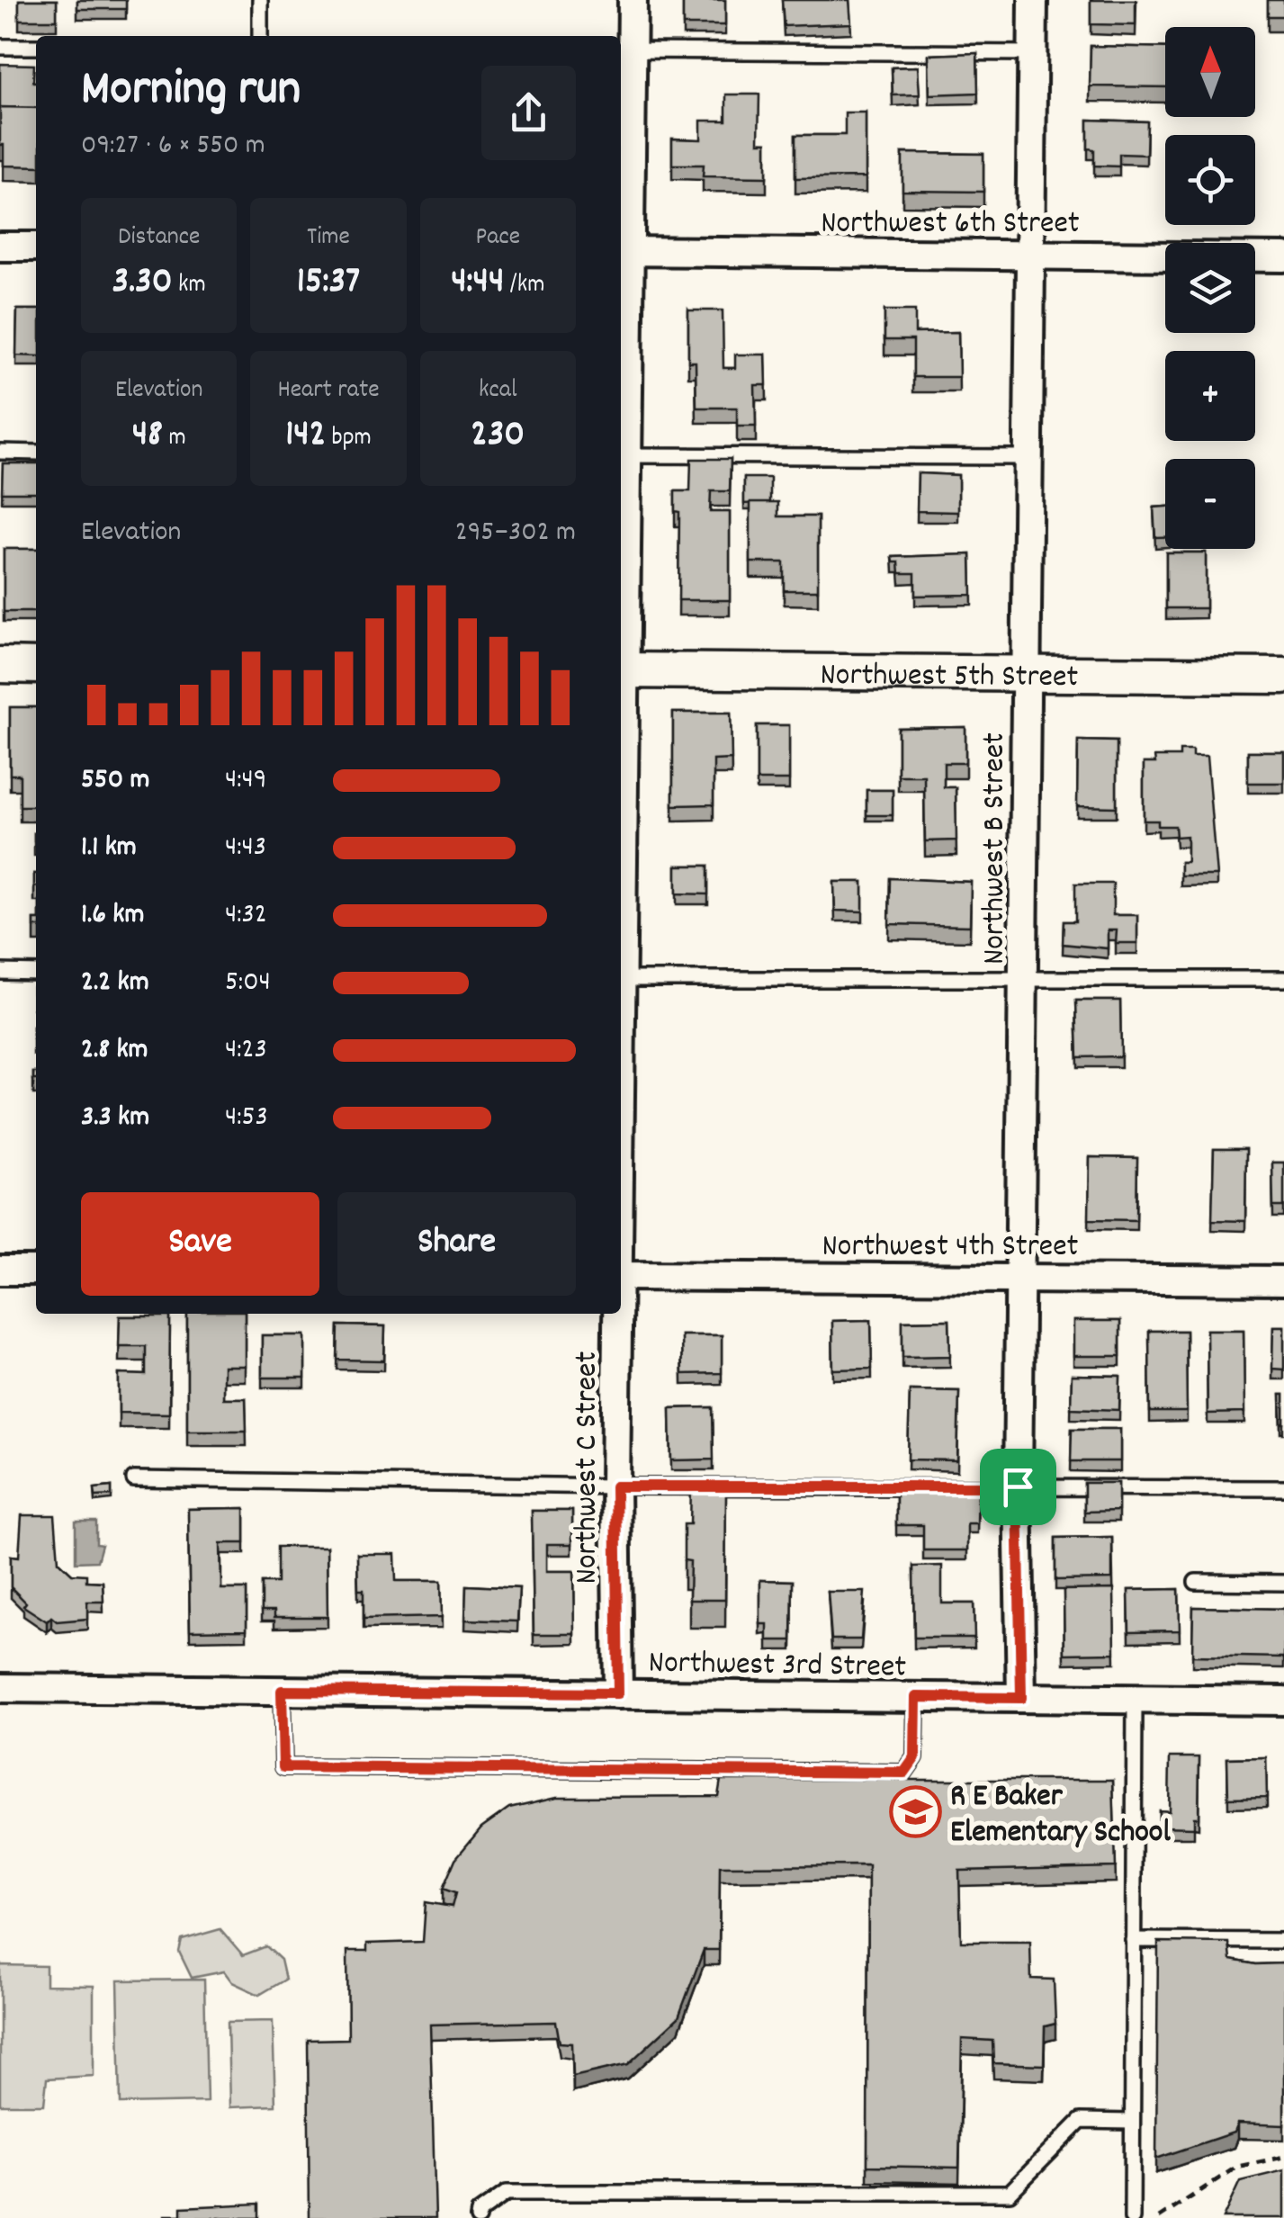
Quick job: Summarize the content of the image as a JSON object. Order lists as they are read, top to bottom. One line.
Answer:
{"streets":{"street":["Northwest 6th Street","Northwest 5th Street","Northwest B Street","Northwest 4th Street","Northwest C Street","Northwest 3rd Street"]},"crossings":[["Northwest 6th Street","Northwest B Street"],["Northwest 6th Street","Northwest C Street"],["Northwest 5th Street","Northwest B Street"],["Northwest B Street","Northwest 4th Street"],["Northwest B Street","Northwest 3rd Street"],["Northwest C Street","Northwest 3rd Street"]],"places":{"school or university":["R E Baker Elementary School"]},"north":"top","page":{"map_buttons":["+","−"],"heading":["Morning run","09:27 · 6 × 550 m"],"stats":[["Distance","3.30 km"],["Time","15:37"],["Pace","4:44 /km"],["Elevation","48 m"],["Heart rate","142 bpm"],["kcal","230"]],"chart":["Elevation","295–302 m"],"list":[{"name":"550 m","note":"4:49"},{"name":"1.1 km","note":"4:43"},{"name":"1.6 km","note":"4:32"},{"name":"2.2 km","note":"5:04"},{"name":"2.8 km","note":"4:23"},{"name":"3.3 km","note":"4:53"}],"buttons":["Save","Share"]}}
